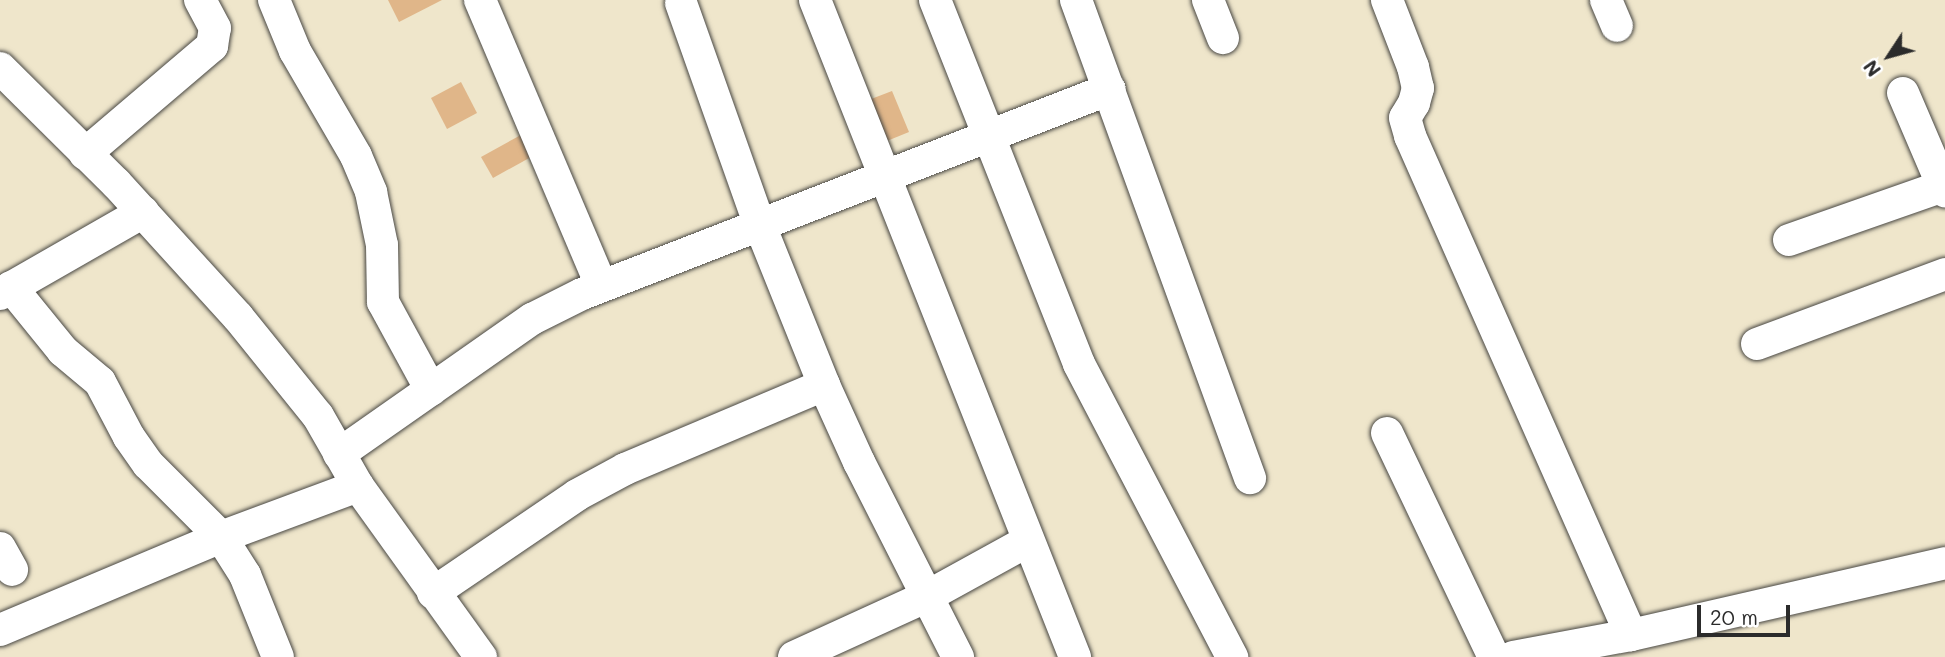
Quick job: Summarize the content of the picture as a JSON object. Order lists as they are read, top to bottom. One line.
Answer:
{"scale_bar":"20 m","north":"bottom left"}
